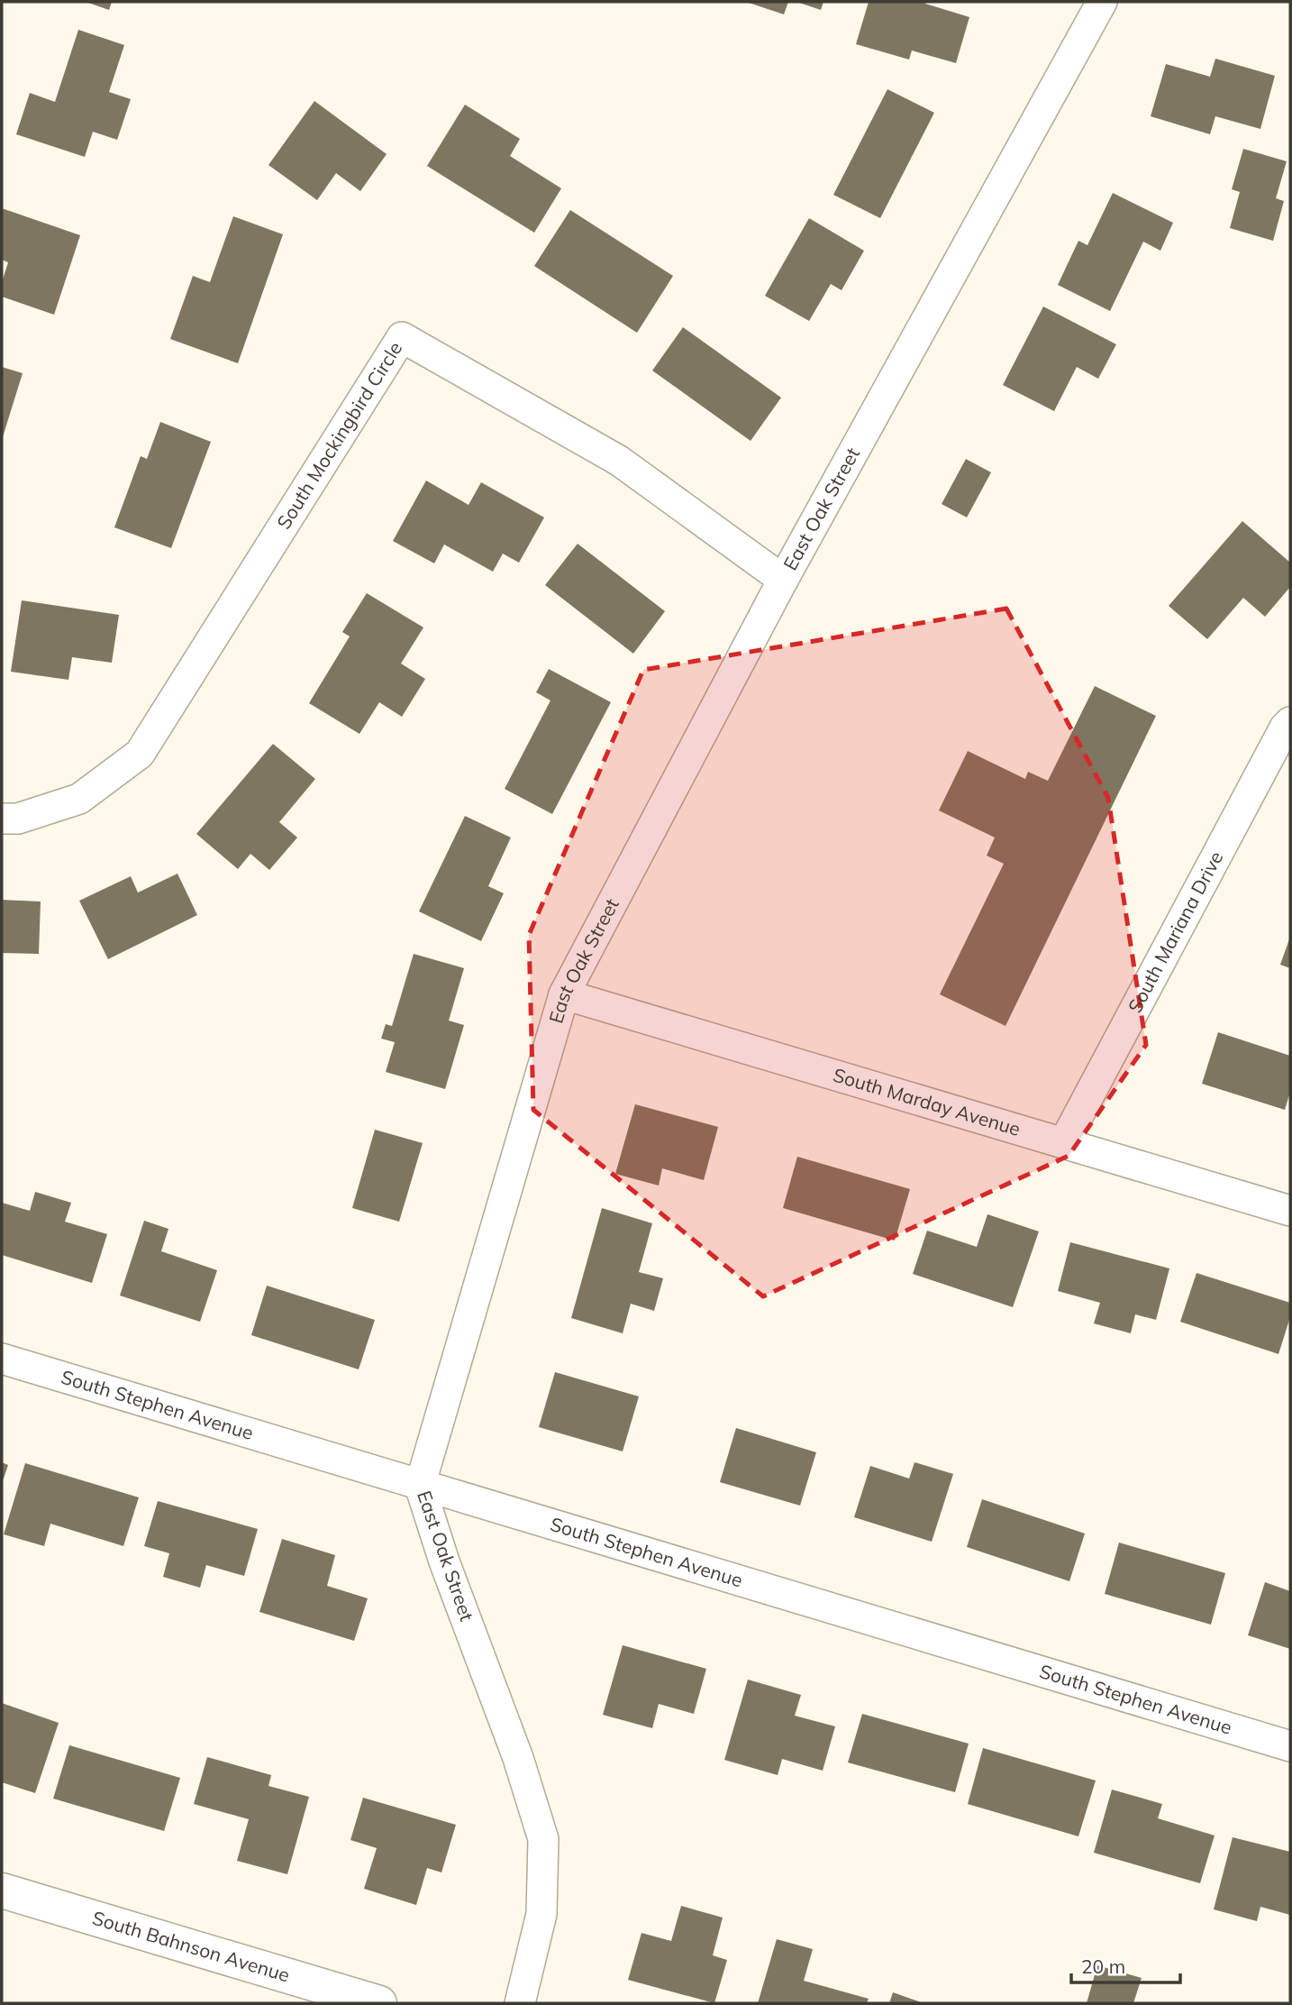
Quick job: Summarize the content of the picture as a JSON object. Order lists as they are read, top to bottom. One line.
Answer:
{"streets":{"street":["South Mockingbird Circle","East Oak Street","South Mariana Drive","South Marday Avenue","South Stephen Avenue","South Bahnson Avenue"]},"crossings":[["South Mockingbird Circle","East Oak Street"],["East Oak Street","South Marday Avenue"],["East Oak Street","South Stephen Avenue"],["South Mariana Drive","South Marday Avenue"]],"scale_bar":"20 m"}
